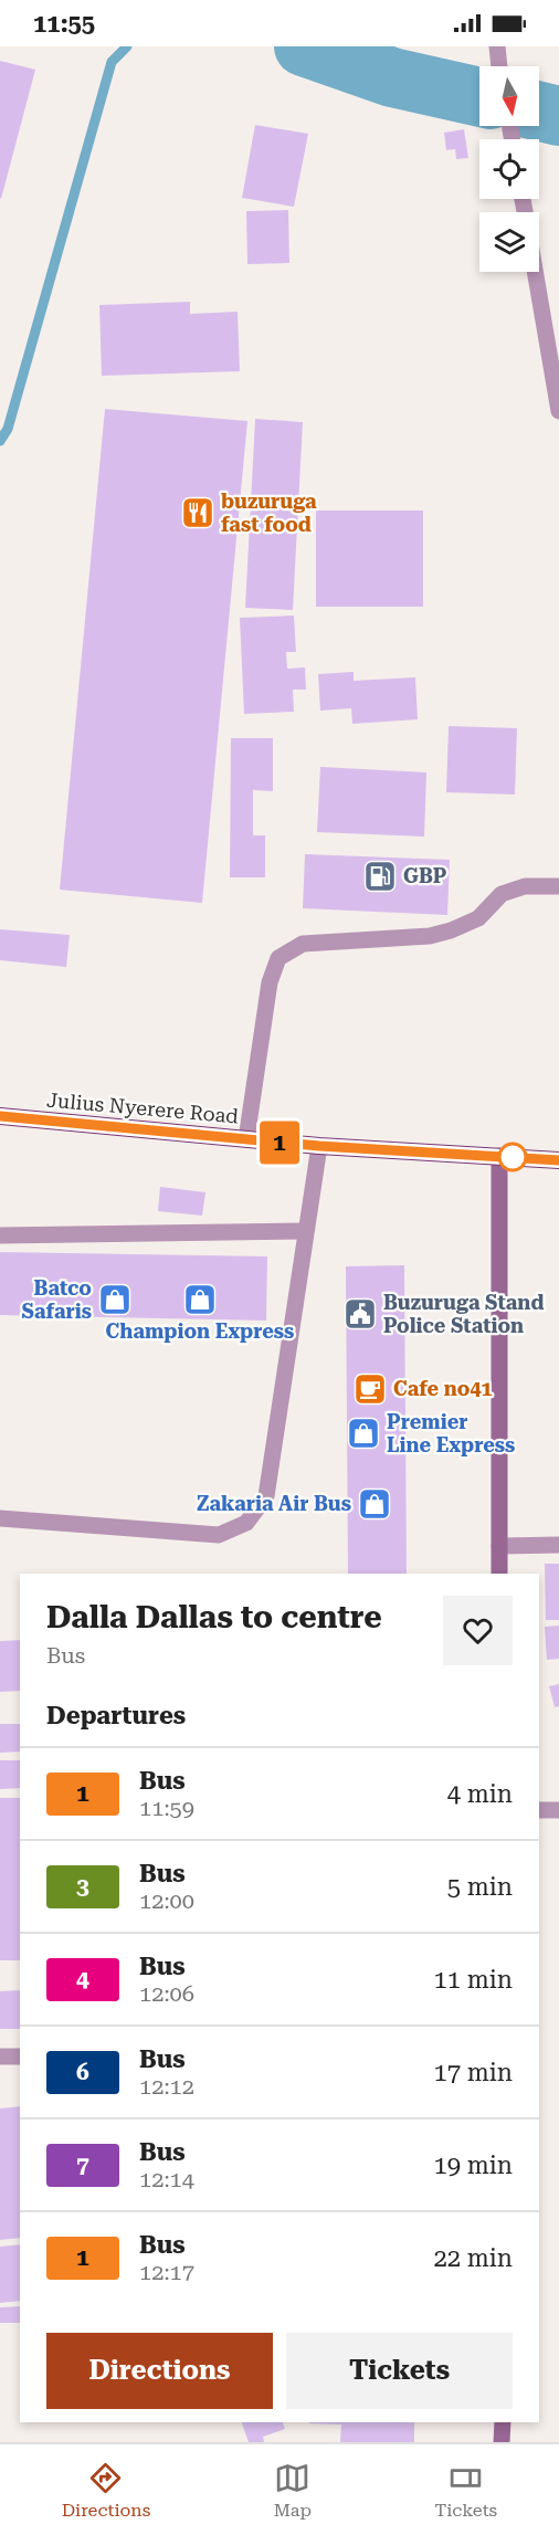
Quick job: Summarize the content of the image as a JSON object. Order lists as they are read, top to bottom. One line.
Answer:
{"streets":{"highway":["Julius Nyerere Road"]},"places":{"restaurant":["buzuruga fast food"],"fuel station":["GBP"],"shop":["Batco Safaris","Champion Express","Premier Line Express","Zakaria Air Bus"],"public building":["Buzuruga Stand Police Station"],"cafe":["Cafe no41"]},"lines":["bus line 1"],"north":"bottom","page":{"status":"11:55","on_map":"1","heading":[["Dalla Dallas to centre","Bus"],"Departures"],"list":[{"mark":"1","name":"Bus","note":"11:59","value":"4 min"},{"mark":"3","name":"Bus","note":"12:00","value":"5 min"},{"mark":"4","name":"Bus","note":"12:06","value":"11 min"},{"mark":"6","name":"Bus","note":"12:12","value":"17 min"},{"mark":"7","name":"Bus","note":"12:14","value":"19 min"},{"mark":"1","name":"Bus","note":"12:17","value":"22 min"}],"buttons":["Directions","Tickets"],"tabs":["Directions","Map","Tickets"]}}
